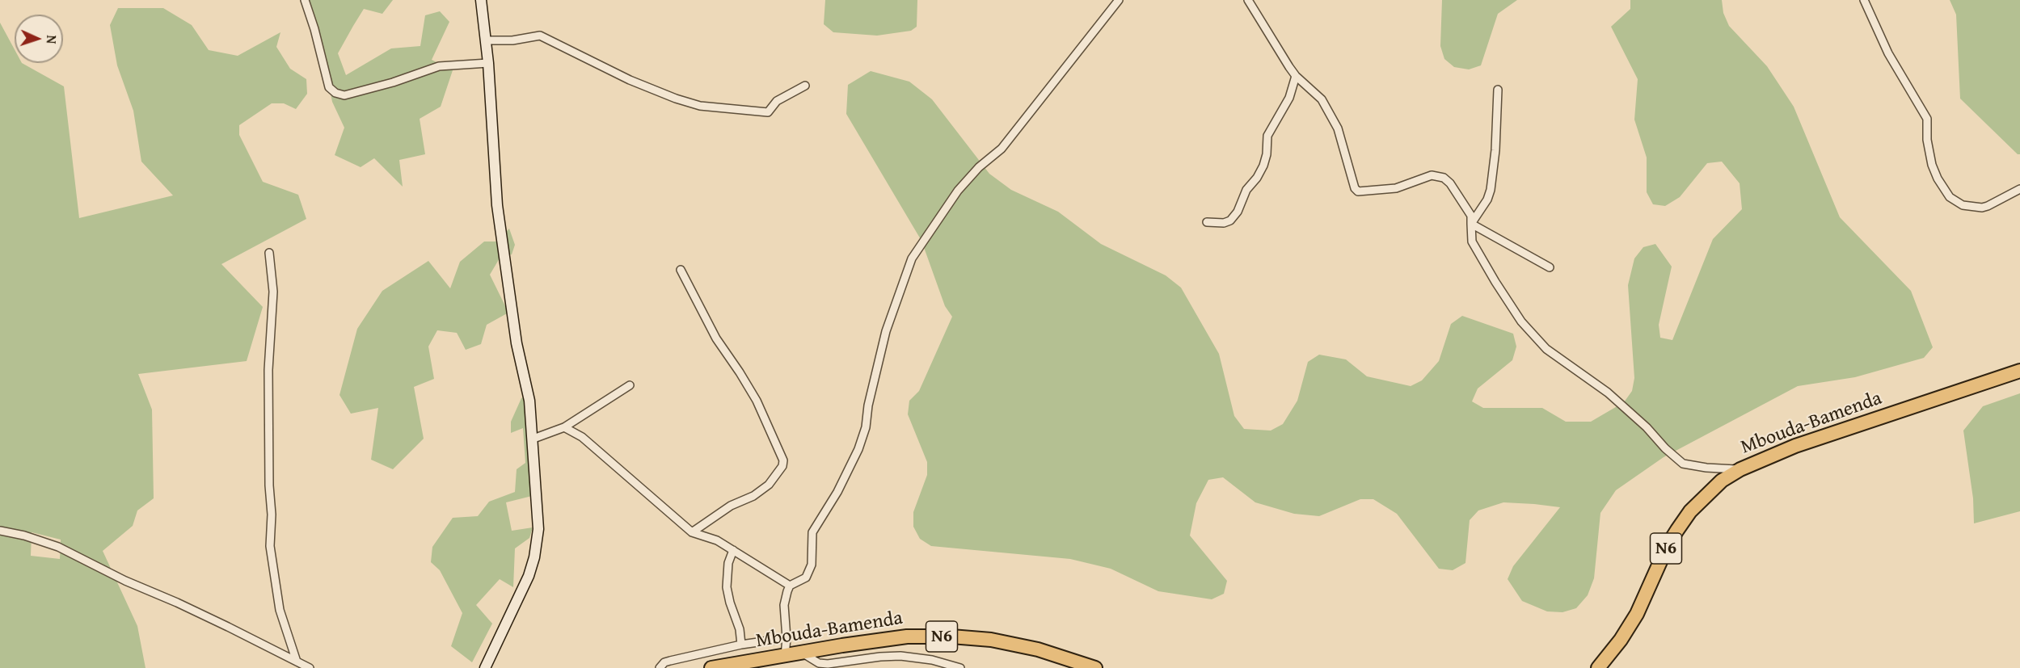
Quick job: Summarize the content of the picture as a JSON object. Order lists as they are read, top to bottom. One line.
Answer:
{"streets":{"highway":["Mbouda-Bamenda","N6"]},"north":"right"}
